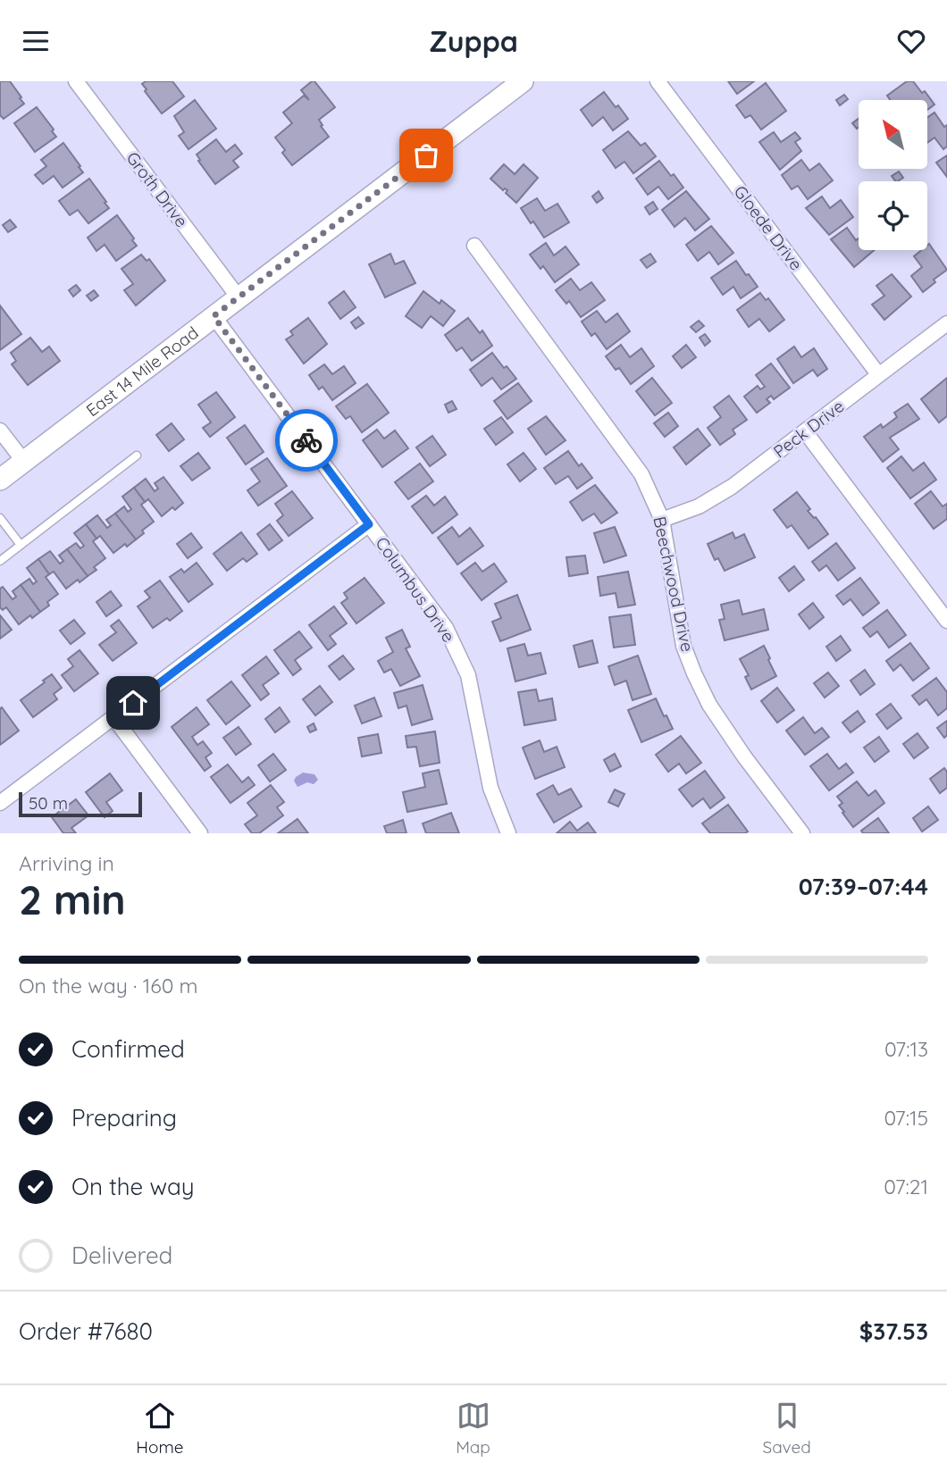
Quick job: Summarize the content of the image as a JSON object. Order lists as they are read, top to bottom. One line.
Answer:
{"streets":{"main road":["East 14 Mile Road"],"street":["Groth Drive","Gloede Drive","Peck Drive","Beechwood Drive","Columbus Drive"]},"crossings":[["Groth Drive","East 14 Mile Road"],["Gloede Drive","Peck Drive"],["East 14 Mile Road","Columbus Drive"],["Peck Drive","Beechwood Drive"]],"scale_bar":"50 m","north":"top left","page":{"header":"Zuppa","scale":"50 m","heading":["2 min","Arriving in","07:39–07:44"],"panel":["Order #7680","$37.53"],"bar":"On the way · 160 m","list":[["Confirmed","07:13"],["Preparing","07:15"],["On the way","07:21"],"Delivered"],"tabs":["Home","Map","Saved"]}}
